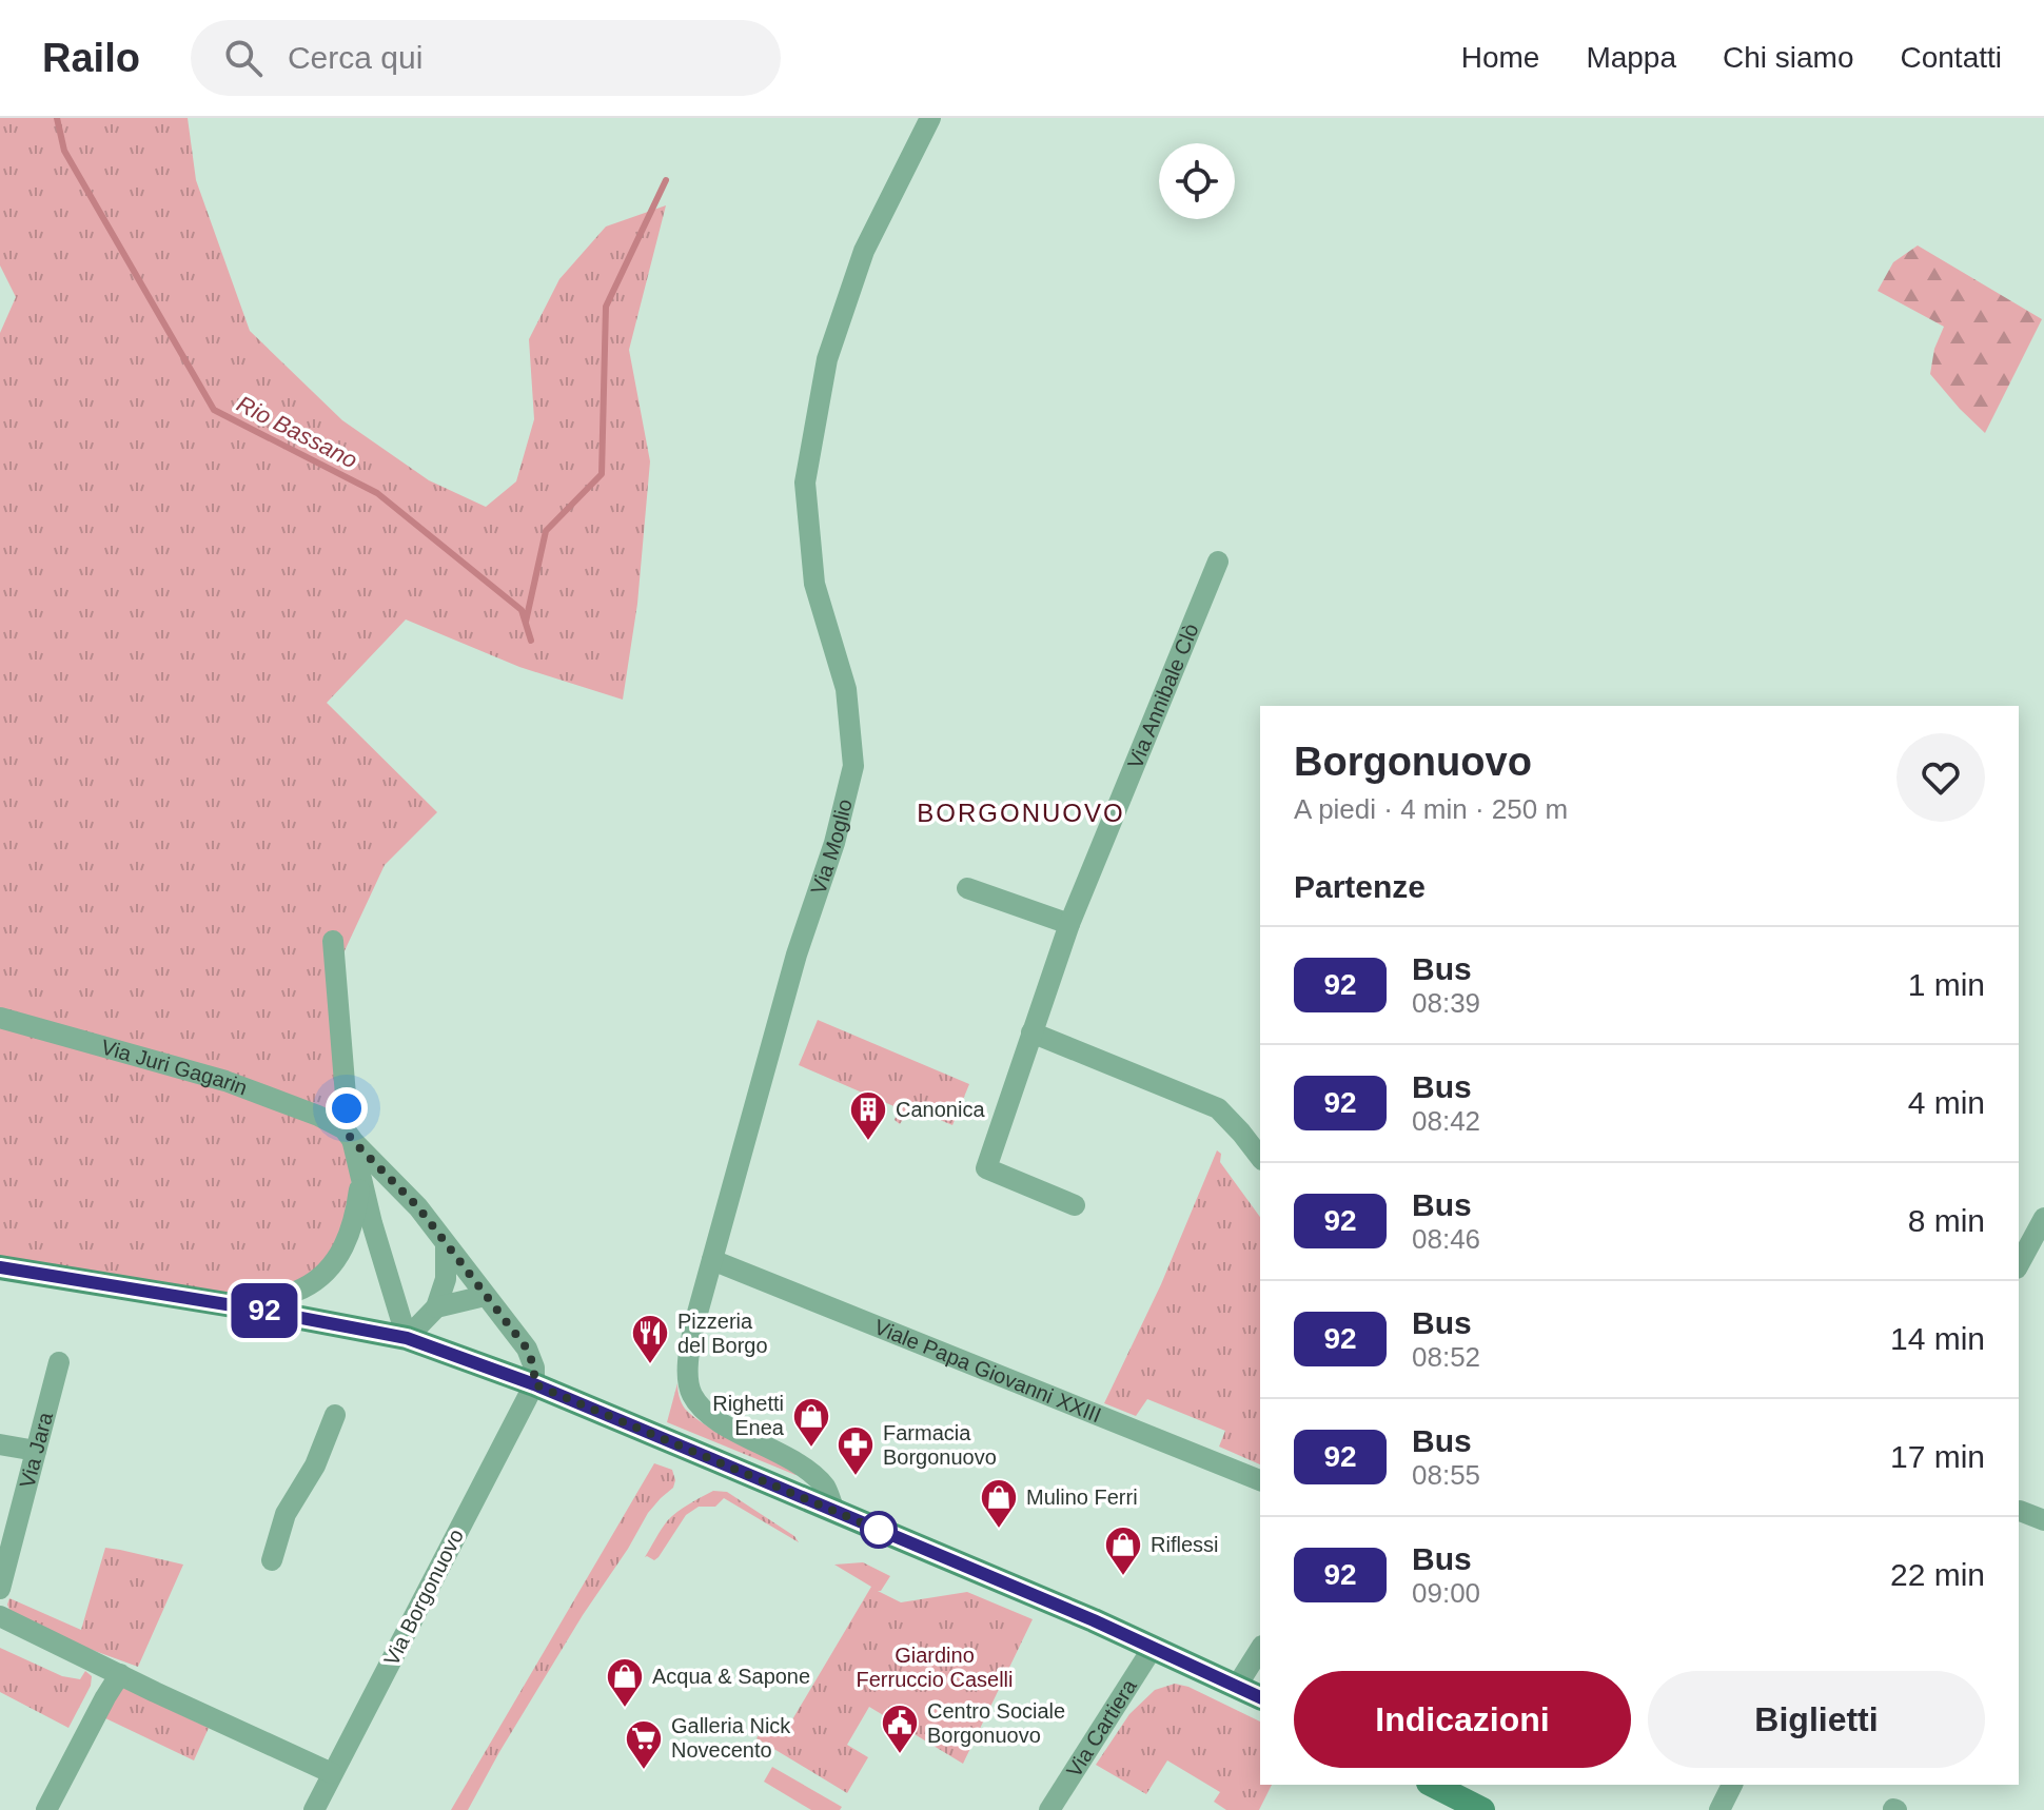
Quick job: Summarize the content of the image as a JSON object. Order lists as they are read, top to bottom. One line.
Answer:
{"streets":{"street":["Via Annibale Clò","Via Moglio","Via Juri Gagarin","Viale Papa Giovanni XXIII","Via Jara","Via Borgonuovo","Via Cartiera"]},"crossings":[["Via Moglio","Viale Papa Giovanni XXIII"],["Via Juri Gagarin","Via Borgonuovo"]],"districts":["BORGONUOVO"],"water":["Rio Bassano"],"parks":["Giardino Ferruccio Caselli"],"places":{"building":["Canonica"],"restaurant":["Pizzeria del Borgo"],"shop":["Righetti Enea","Mulino Ferri","Riflessi","Acqua & Sapone"],"pharmacy":["Farmacia Borgonuovo"],"public building":["Centro Sociale Borgonuovo"],"supermarket":["Galleria Nick Novecento"]},"lines":["bus line 92"],"page":{"header":"Railo","search":"Cerca qui","nav":["Home","Mappa","Chi siamo","Contatti"],"on_map":"92","heading":[["Borgonuovo","A piedi · 4 min · 250 m"],"Partenze"],"list":[{"mark":"92","name":"Bus","note":"08:39","value":"1 min"},{"mark":"92","name":"Bus","note":"08:42","value":"4 min"},{"mark":"92","name":"Bus","note":"08:46","value":"8 min"},{"mark":"92","name":"Bus","note":"08:52","value":"14 min"},{"mark":"92","name":"Bus","note":"08:55","value":"17 min"},{"mark":"92","name":"Bus","note":"09:00","value":"22 min"}],"buttons":["Indicazioni","Biglietti"]}}
